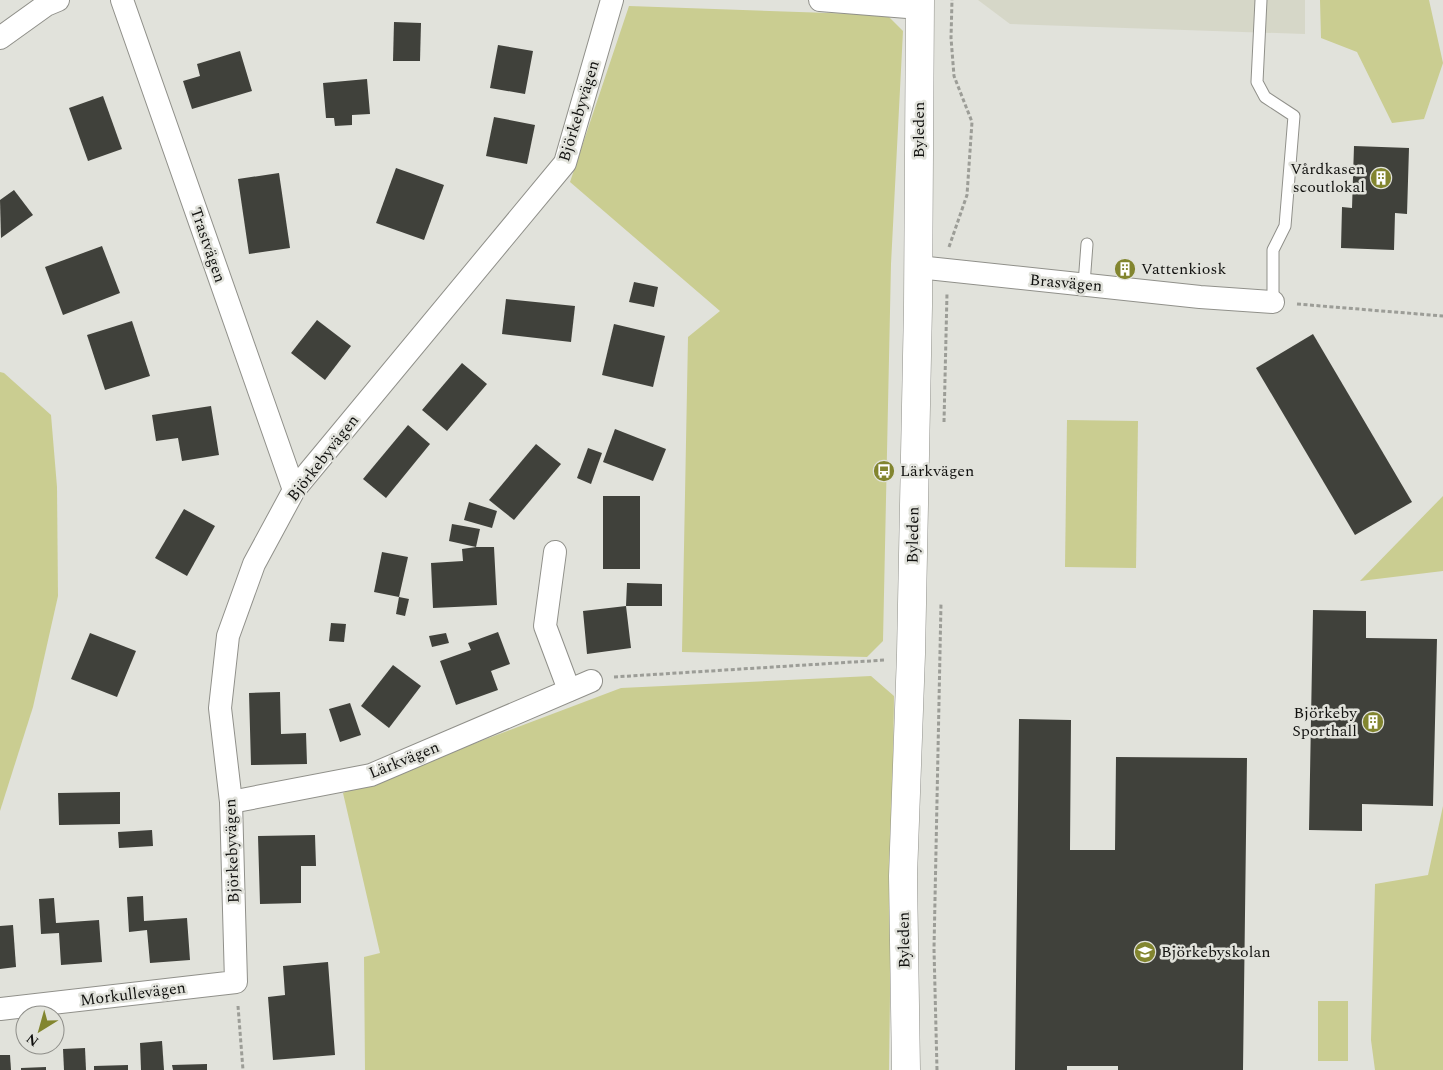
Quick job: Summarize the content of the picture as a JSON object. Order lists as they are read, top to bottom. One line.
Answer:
{"streets":{"street":["Björkebyvägen","Byleden","Trastvägen","Brasvägen","Lärkvägen","Morkullevägen"]},"crossings":[["Björkebyvägen","Trastvägen"],["Björkebyvägen","Lärkvägen"],["Björkebyvägen","Morkullevägen"],["Byleden","Brasvägen"]],"places":{"building":["Vårdkasen scoutlokal","Vattenkiosk","Björkeby Sporthall"],"bus stop":["Lärkvägen"],"school or university":["Björkebyskolan"]},"north":"bottom left"}
